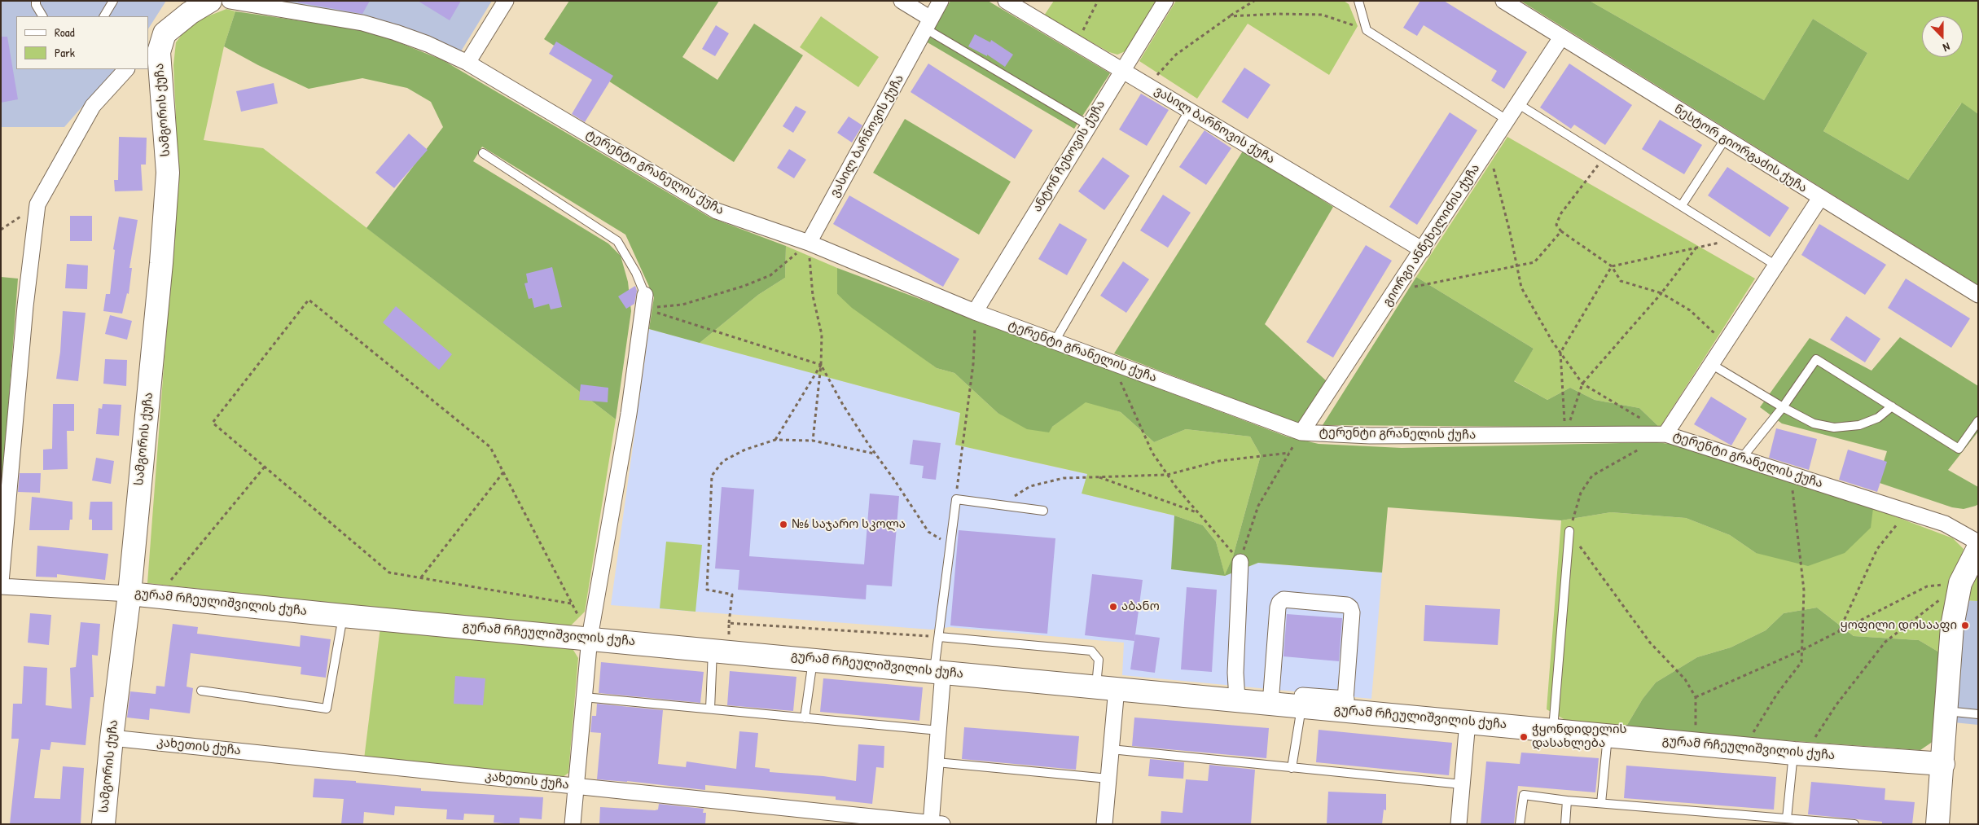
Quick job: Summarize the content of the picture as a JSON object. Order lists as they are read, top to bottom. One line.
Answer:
{"streets":{"street":["სამგორის ქუჩა","ვასილ ბარნოვის ქუჩა","ნესტორ გიორგაძის ქუჩა","ანტონ ჩეხოვის ქუჩა","ტერენტი გრანელის ქუჩა","გიორგი ანწეხელიძის ქუჩა","გურამ რჩეულიშვილის ქუჩა","კახეთის ქუჩა"]},"crossings":[["სამგორის ქუჩა","გურამ რჩეულიშვილის ქუჩა"],["სამგორის ქუჩა","კახეთის ქუჩა"],["ვასილ ბარნოვის ქუჩა","ანტონ ჩეხოვის ქუჩა"],["ვასილ ბარნოვის ქუჩა","ტერენტი გრანელის ქუჩა"],["ვასილ ბარნოვის ქუჩა","გიორგი ანწეხელიძის ქუჩა"],["ნესტორ გიორგაძის ქუჩა","გიორგი ანწეხელიძის ქუჩა"],["ანტონ ჩეხოვის ქუჩა","ტერენტი გრანელის ქუჩა"],["ტერენტი გრანელის ქუჩა","გიორგი ანწეხელიძის ქუჩა"]],"places":["№6 საჯარო სკოლა","აბანო","ყოფილი დოსააფი","ჭყონდიდელის დასახლება"],"legend":["Road","Park"],"north":"bottom"}
